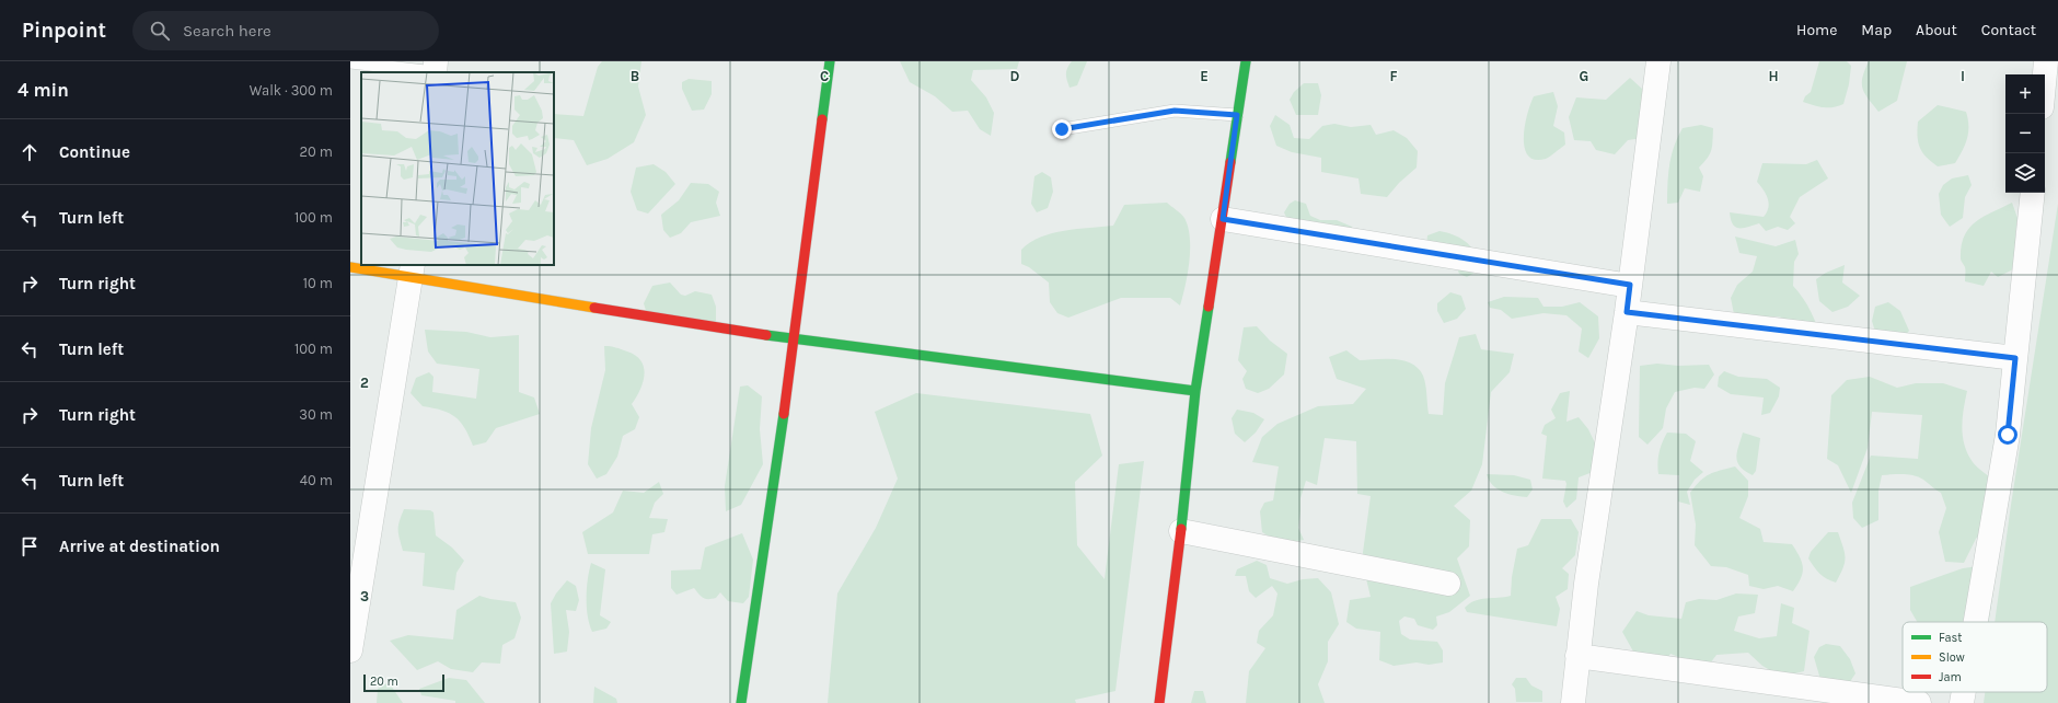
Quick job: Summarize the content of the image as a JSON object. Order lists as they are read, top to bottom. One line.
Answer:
{"legend":["Fast","Slow","Jam"],"scale_bar":"20 m","page":{"header":"Pinpoint","search":"Search here","nav":["Home","Map","About","Contact"],"heading":["4 min","Walk · 300 m"],"map_buttons":["+","−"],"list":[["Continue","20 m"],["Turn left","100 m"],["Turn right","10 m"],["Turn left","100 m"],["Turn right","30 m"],["Turn left","40 m"],"Arrive at destination"],"scale":"20 m"},"grid":{"columns":["B","C","D","E","F","G","H","I"],"rows":["2","3"]}}
